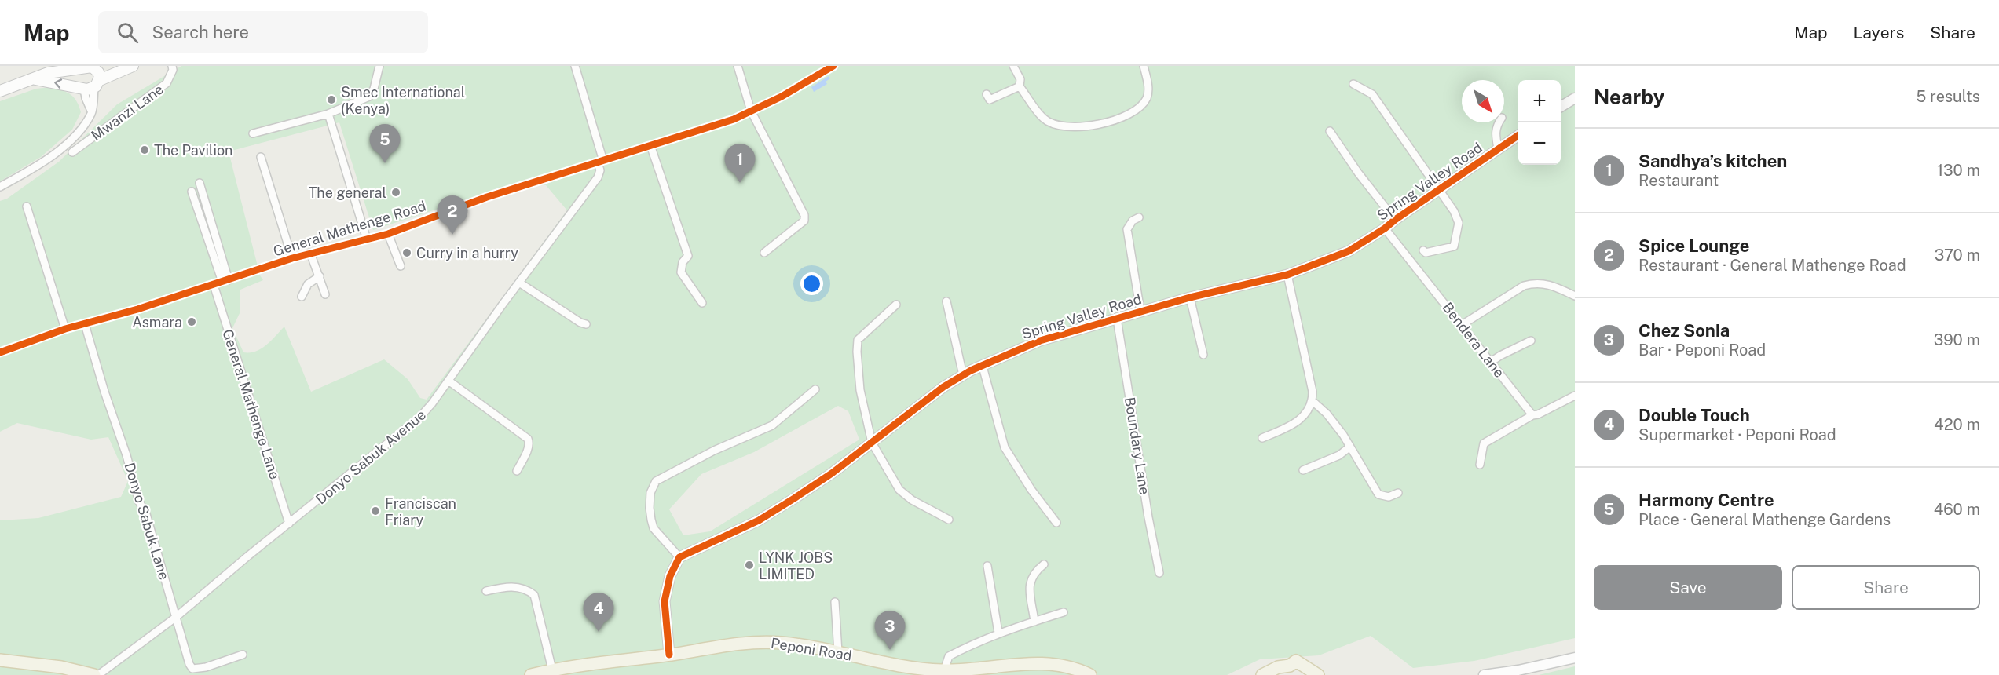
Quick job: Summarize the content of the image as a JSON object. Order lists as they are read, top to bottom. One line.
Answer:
{"streets":{"main road":["Peponi Road"],"street":["Mwanzi Lane","Spring Valley Road","General Mathenge Road","Bendera Lane","General Mathenge Lane","Boundary Lane","Donyo Sabuk Avenue","Donyo Sabuk Lane"]},"crossings":[["Spring Valley Road","Bendera Lane"],["Spring Valley Road","Boundary Lane"],["General Mathenge Road","General Mathenge Lane"],["General Mathenge Road","Donyo Sabuk Avenue"],["General Mathenge Road","Donyo Sabuk Lane"],["General Mathenge Lane","Donyo Sabuk Avenue"],["Donyo Sabuk Avenue","Donyo Sabuk Lane"]],"places":["Smec International (Kenya)","The Pavilion","The general","Curry in a hurry","Asmara","Franciscan Friary","LYNK JOBS LIMITED"],"north":"bottom right","page":{"header":"Map","search":"Search here","nav":["Map","Layers","Share"],"heading":["Nearby","5 results"],"map_buttons":["+","−"],"pins":["5","1","2","4","3"],"list":[{"mark":"1","name":"Sandhya’s kitchen","note":"Restaurant","value":"130 m"},{"mark":"2","name":"Spice Lounge","note":"Restaurant · General Mathenge Road","value":"370 m"},{"mark":"3","name":"Chez Sonia","note":"Bar · Peponi Road","value":"390 m"},{"mark":"4","name":"Double Touch","note":"Supermarket · Peponi Road","value":"420 m"},{"mark":"5","name":"Harmony Centre","note":"Place · General Mathenge Gardens","value":"460 m"}],"buttons":["Save","Share"]}}
